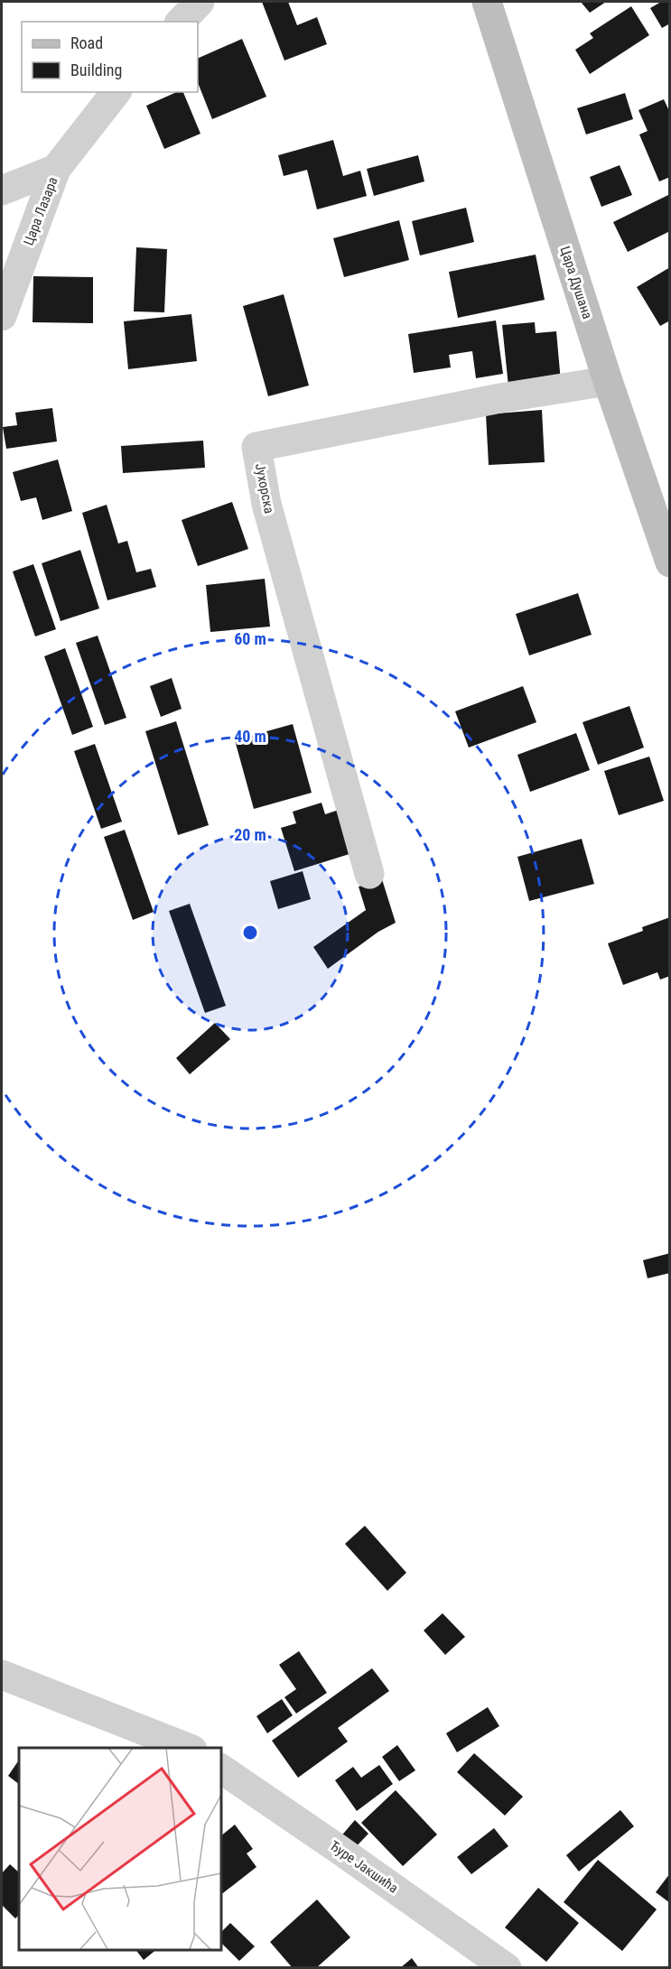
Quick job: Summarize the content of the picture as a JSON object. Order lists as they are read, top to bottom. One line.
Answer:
{"streets":{"main road":["Цара Душана"],"street":["Цара Лазара","Јухорска","Ђуре Јакшића"]},"crossings":[["Цара Душана","Јухорска"]],"legend":["Road","Building"],"rings":["60 m","40 m","20 m"]}
